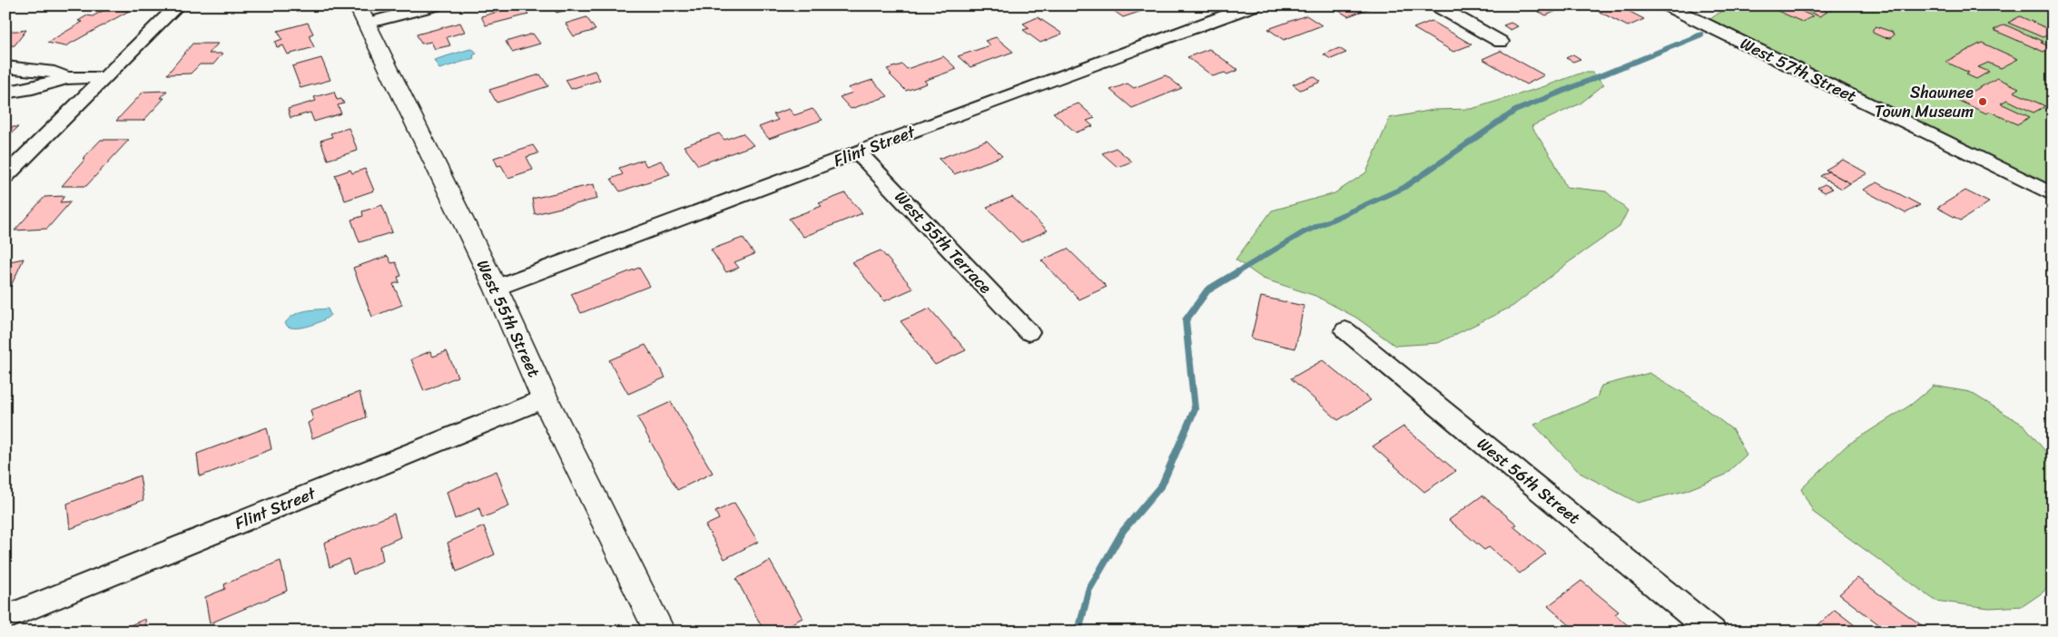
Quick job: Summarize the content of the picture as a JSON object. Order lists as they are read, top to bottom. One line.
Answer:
{"streets":{"street":["West 57th Street","Flint Street","West 55th Terrace","West 55th Street","West 56th Street"]},"crossings":[["Flint Street","West 55th Terrace"],["Flint Street","West 55th Street"]],"places":["Shawnee Town Museum"]}
